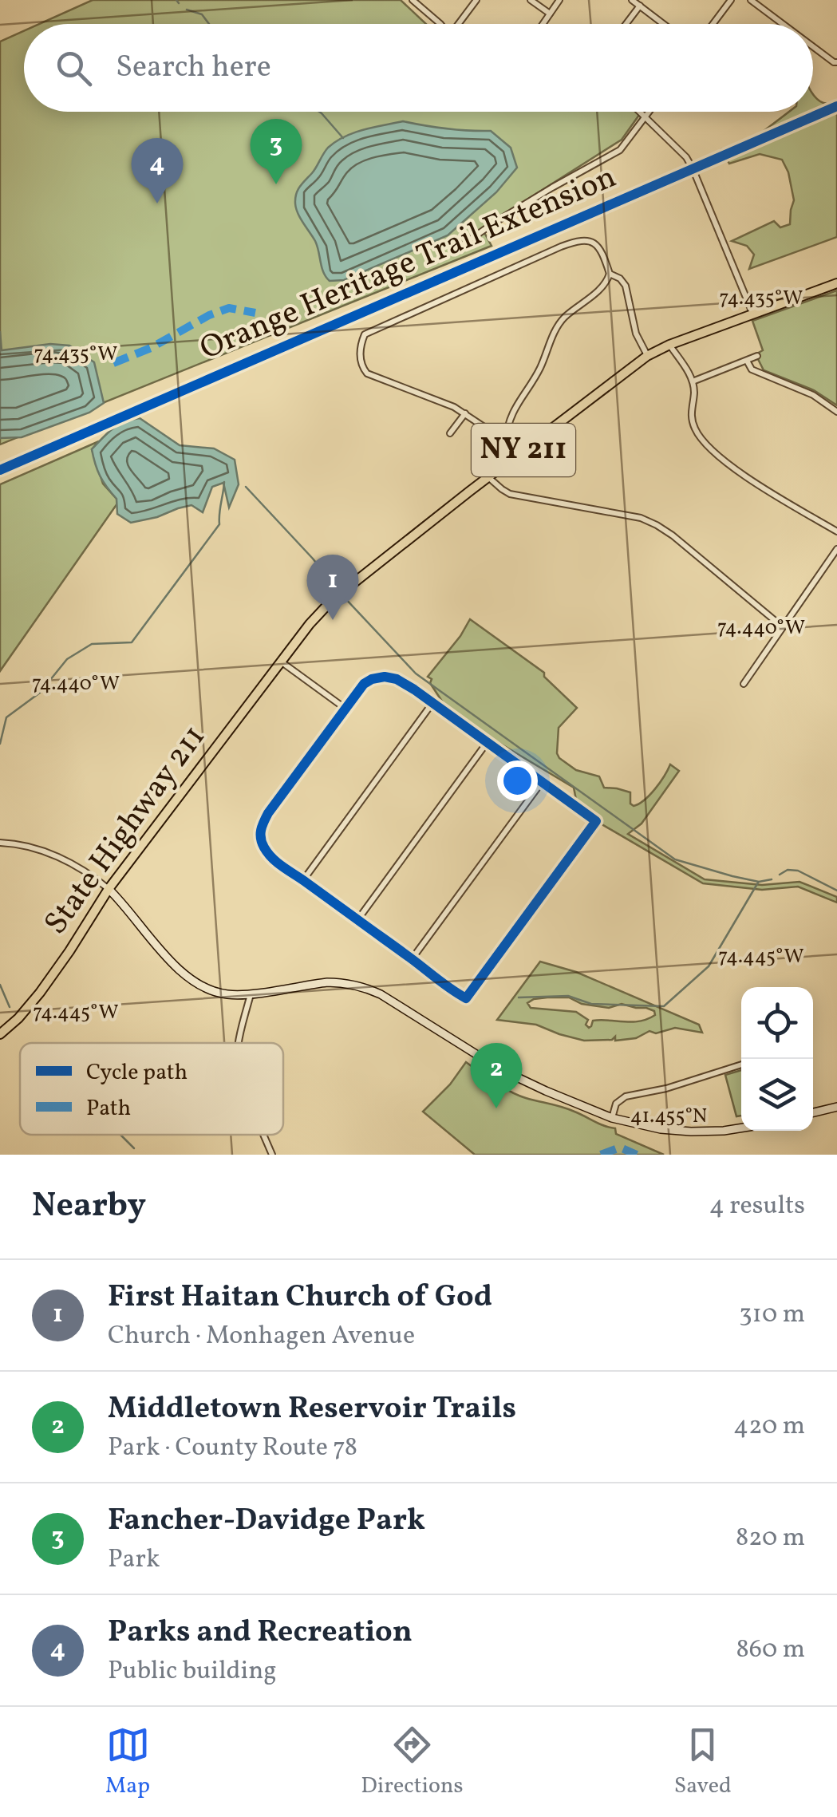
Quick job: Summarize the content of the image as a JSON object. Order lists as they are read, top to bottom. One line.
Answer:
{"streets":{"main road":["NY 211","State Highway 211"],"cycle path":["Orange Heritage Trail Extension"]},"crossings":[["NY 211","State Highway 211"]],"legend":["Cycle path","Path"],"page":{"search":"Search here","pins":["3","4","1","2"],"heading":["Nearby","4 results"],"list":[{"mark":"1","name":"First Haitan Church of God","note":"Church · Monhagen Avenue","value":"310 m"},{"mark":"2","name":"Middletown Reservoir Trails","note":"Park · County Route 78","value":"420 m"},{"mark":"3","name":"Fancher-Davidge Park","note":"Park","value":"820 m"},{"mark":"4","name":"Parks and Recreation","note":"Public building","value":"860 m"}],"nav":["Map","Directions","Saved"]},"coordinates":["74.435°W","74.440°W","74.445°W","41.455°N"]}
